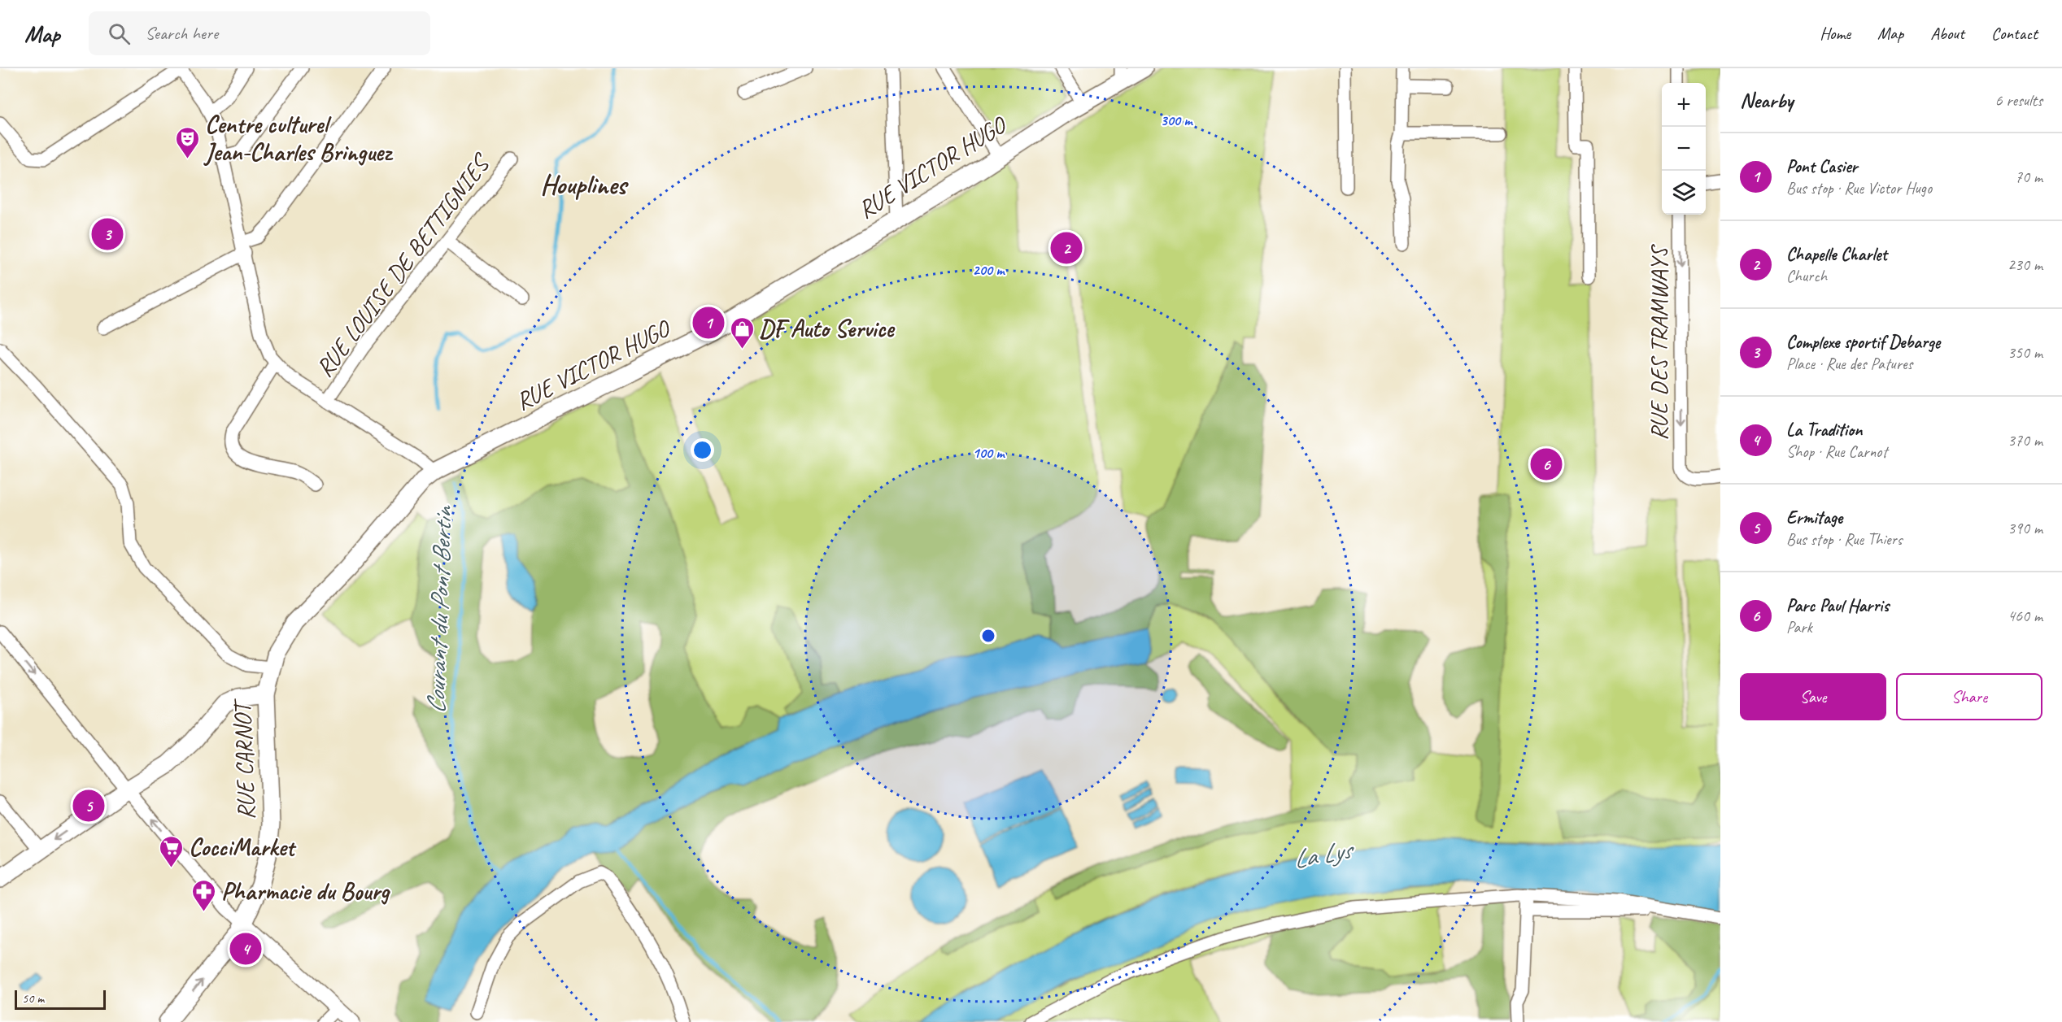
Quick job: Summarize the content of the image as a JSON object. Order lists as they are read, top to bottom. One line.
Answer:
{"streets":{"main road":["RUE VICTOR HUGO","RUE CARNOT"],"street":["RUE LOUISE DE BETTIGNIES","RUE DES TRAMWAYS"]},"crossings":[["RUE VICTOR HUGO","RUE CARNOT"]],"one_way":["RUE DES TRAMWAYS"],"districts":["Houplines"],"water":["Courant du Pont Bertin","La Lys"],"places":{"theatre":["Centre culturel Jean-Charles Bringuez"],"shop":["DF Auto Service"],"supermarket":["CocciMarket"],"pharmacy":["Pharmacie du Bourg"]},"scale_bar":"50 m","page":{"header":"Map","search":"Search here","nav":["Home","Map","About","Contact"],"heading":["Nearby","6 results"],"map_buttons":["+","−"],"list":[{"mark":"1","name":"Pont Casier","note":"Bus stop · Rue Victor Hugo","value":"70 m"},{"mark":"2","name":"Chapelle Charlet","note":"Church","value":"230 m"},{"mark":"3","name":"Complexe sportif Debarge","note":"Place · Rue des Patures","value":"350 m"},{"mark":"4","name":"La Tradition","note":"Shop · Rue Carnot","value":"370 m"},{"mark":"5","name":"Ermitage","note":"Bus stop · Rue Thiers","value":"390 m"},{"mark":"6","name":"Parc Paul Harris","note":"Park","value":"460 m"}],"pins":["3","2","1","6","5","4"],"buttons":["Save","Share"],"scale":"50 m"},"rings":["300 m","200 m","100 m"]}
